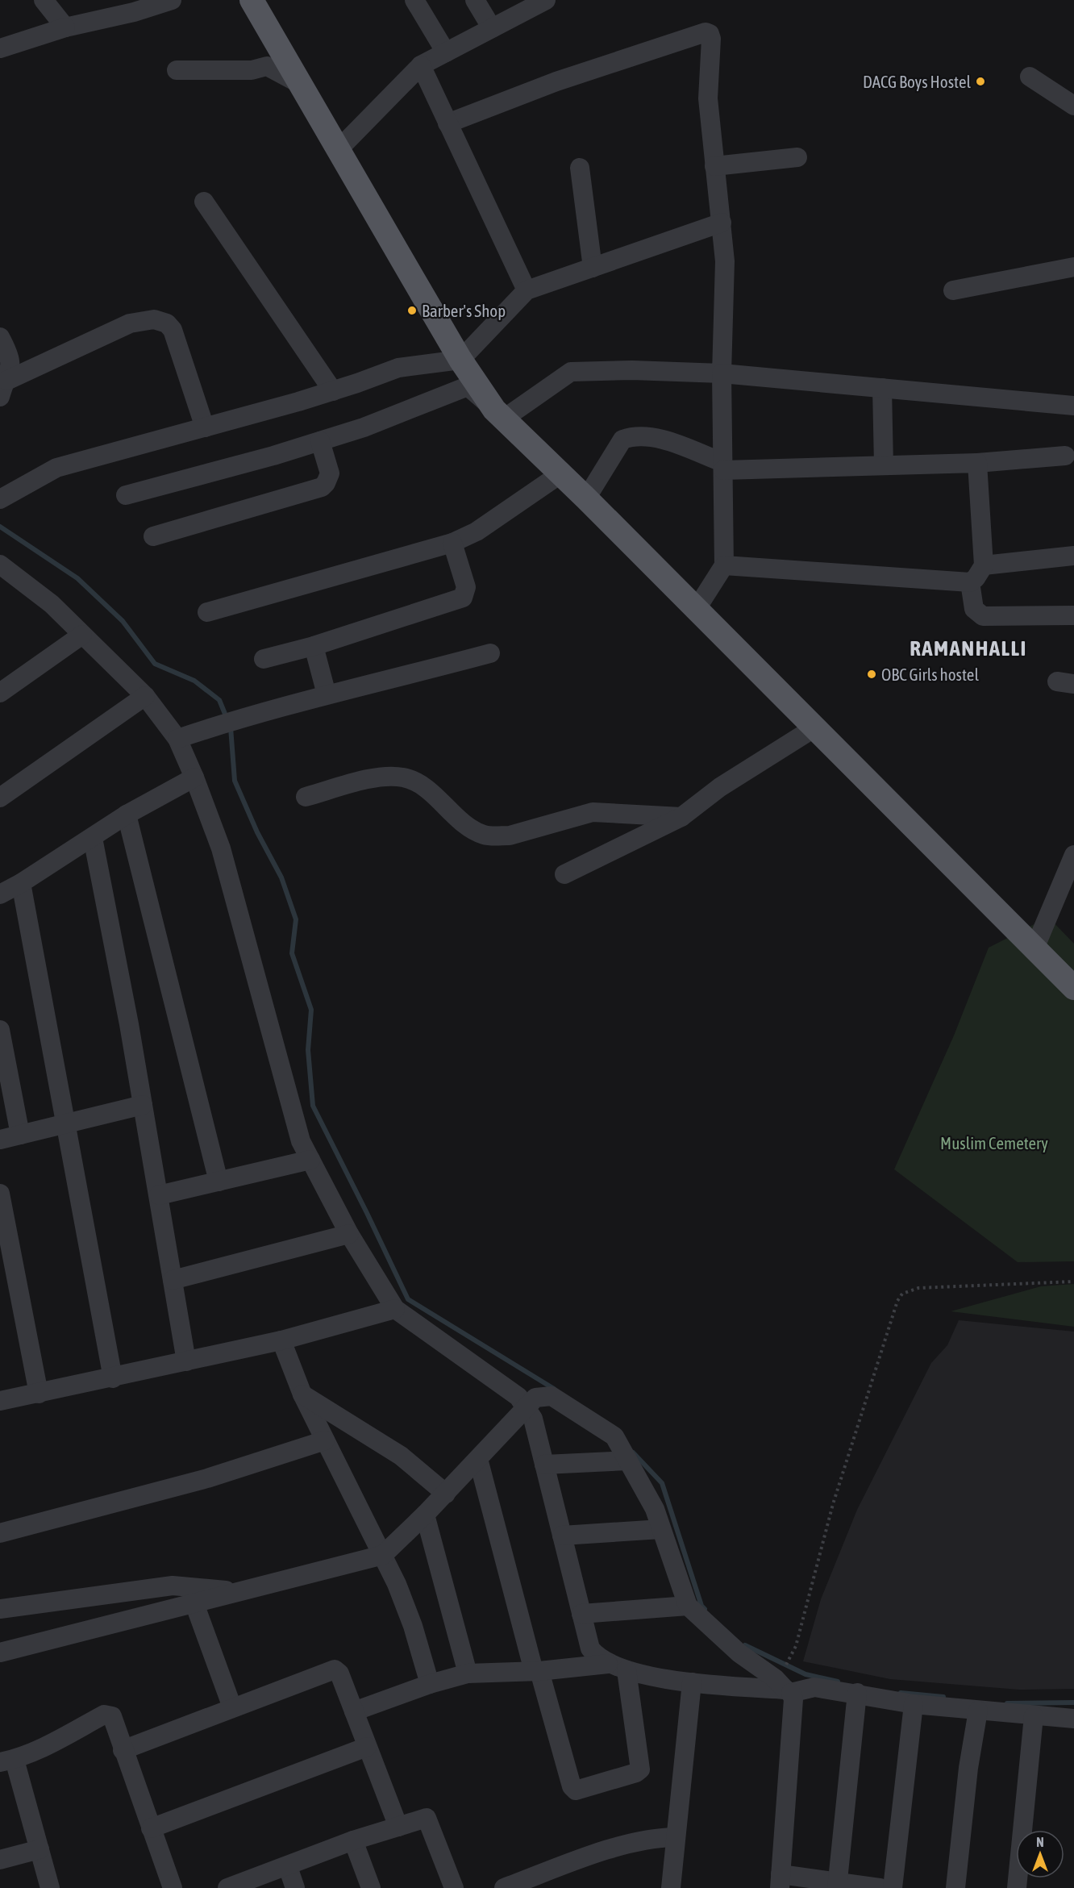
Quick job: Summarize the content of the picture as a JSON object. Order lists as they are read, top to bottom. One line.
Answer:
{"districts":["RAMANHALLI"],"parks":["Muslim Cemetery"],"places":["DACG Boys Hostel","Barber's Shop","OBC Girls hostel"],"north":"top"}
